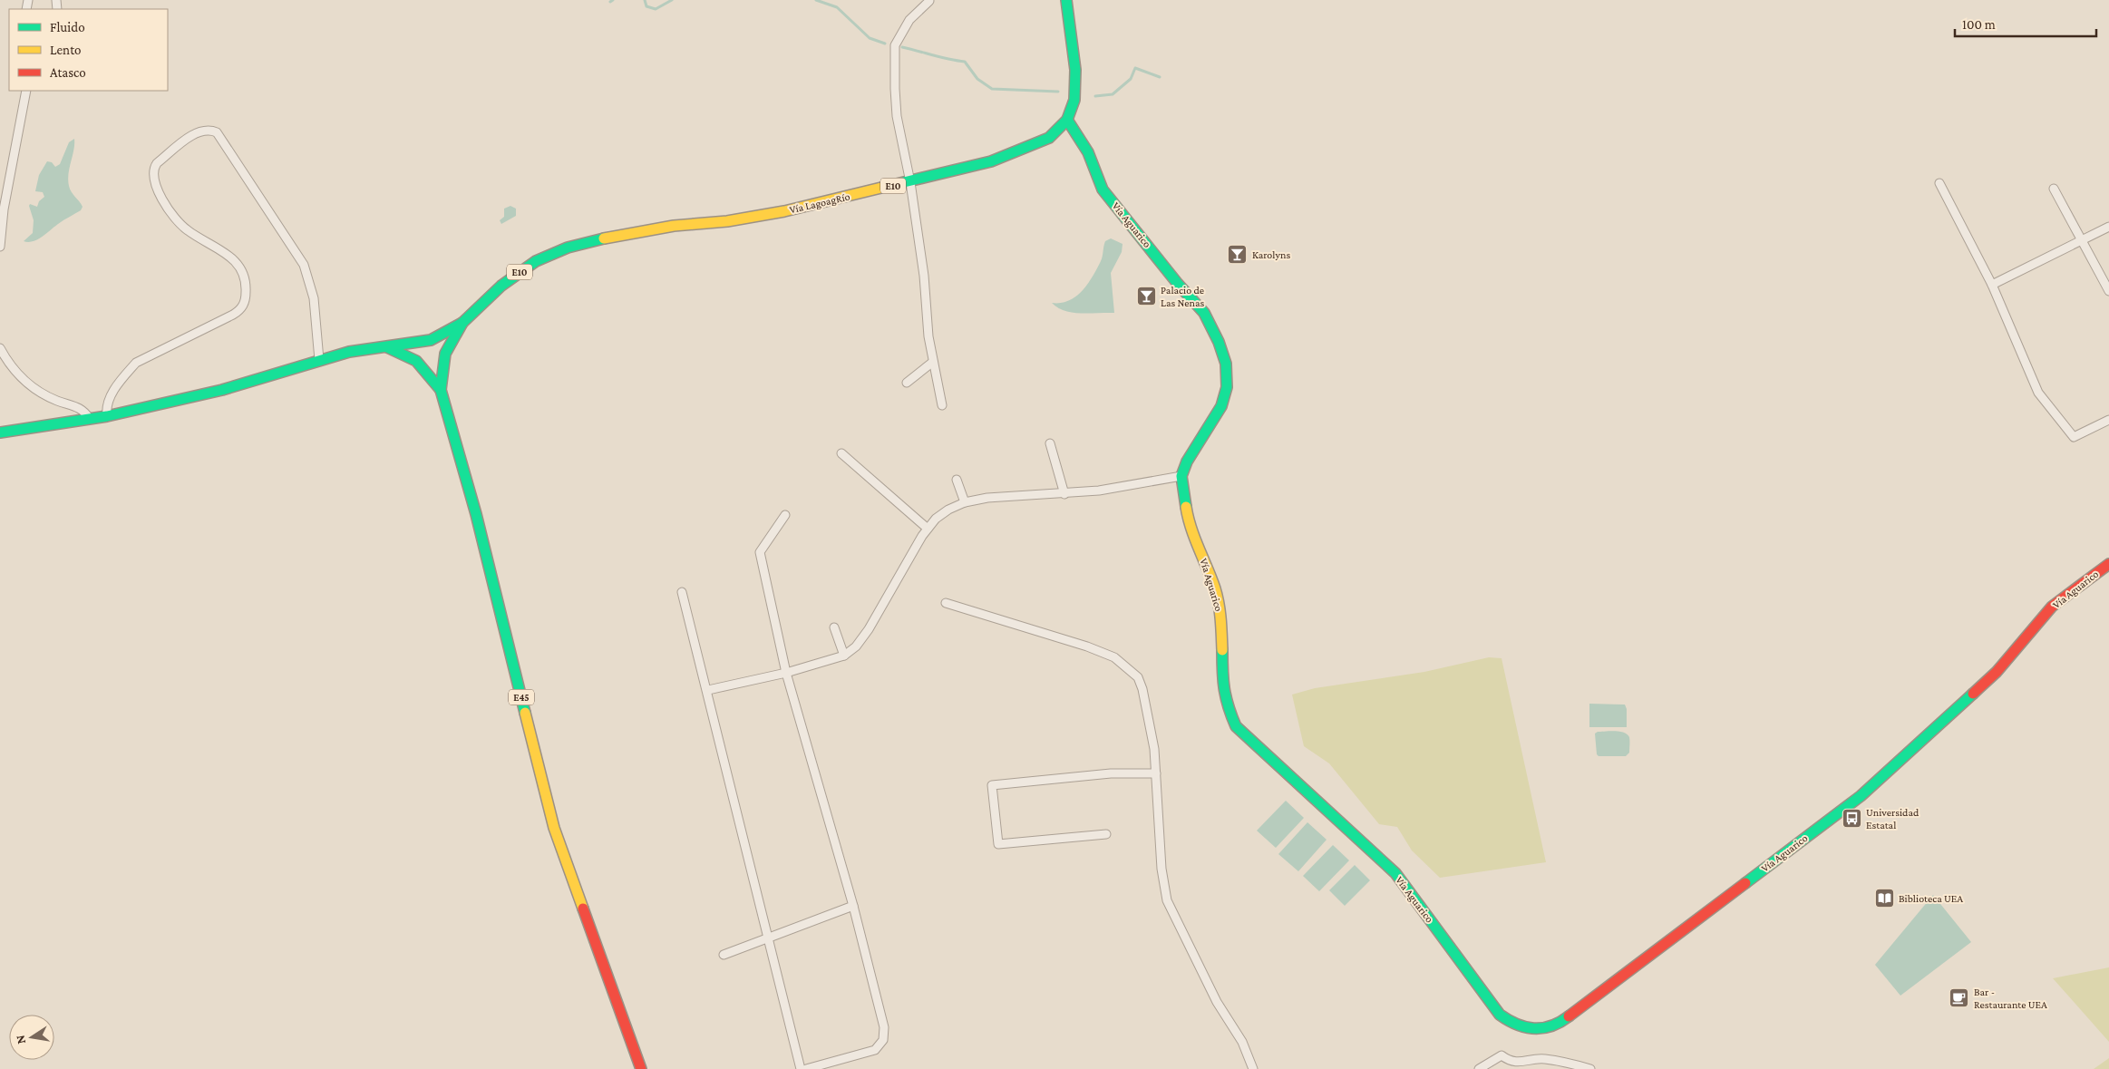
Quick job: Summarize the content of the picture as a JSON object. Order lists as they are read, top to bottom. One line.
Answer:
{"streets":{"main road":["E10","Vía LagoagRío","Vía Aguarico","E45"]},"crossings":[["Vía LagoagRío","Vía Aguarico"],["Vía LagoagRío","E45"]],"places":{"bar":["Karolyns","Palacio de Las Nenas"],"bus stop":["Universidad Estatal"],"library":["Biblioteca UEA"],"cafe":["Bar - Restaurante UEA"]},"legend":["Fluido","Lento","Atasco"],"scale_bar":"100 m","north":"left"}
